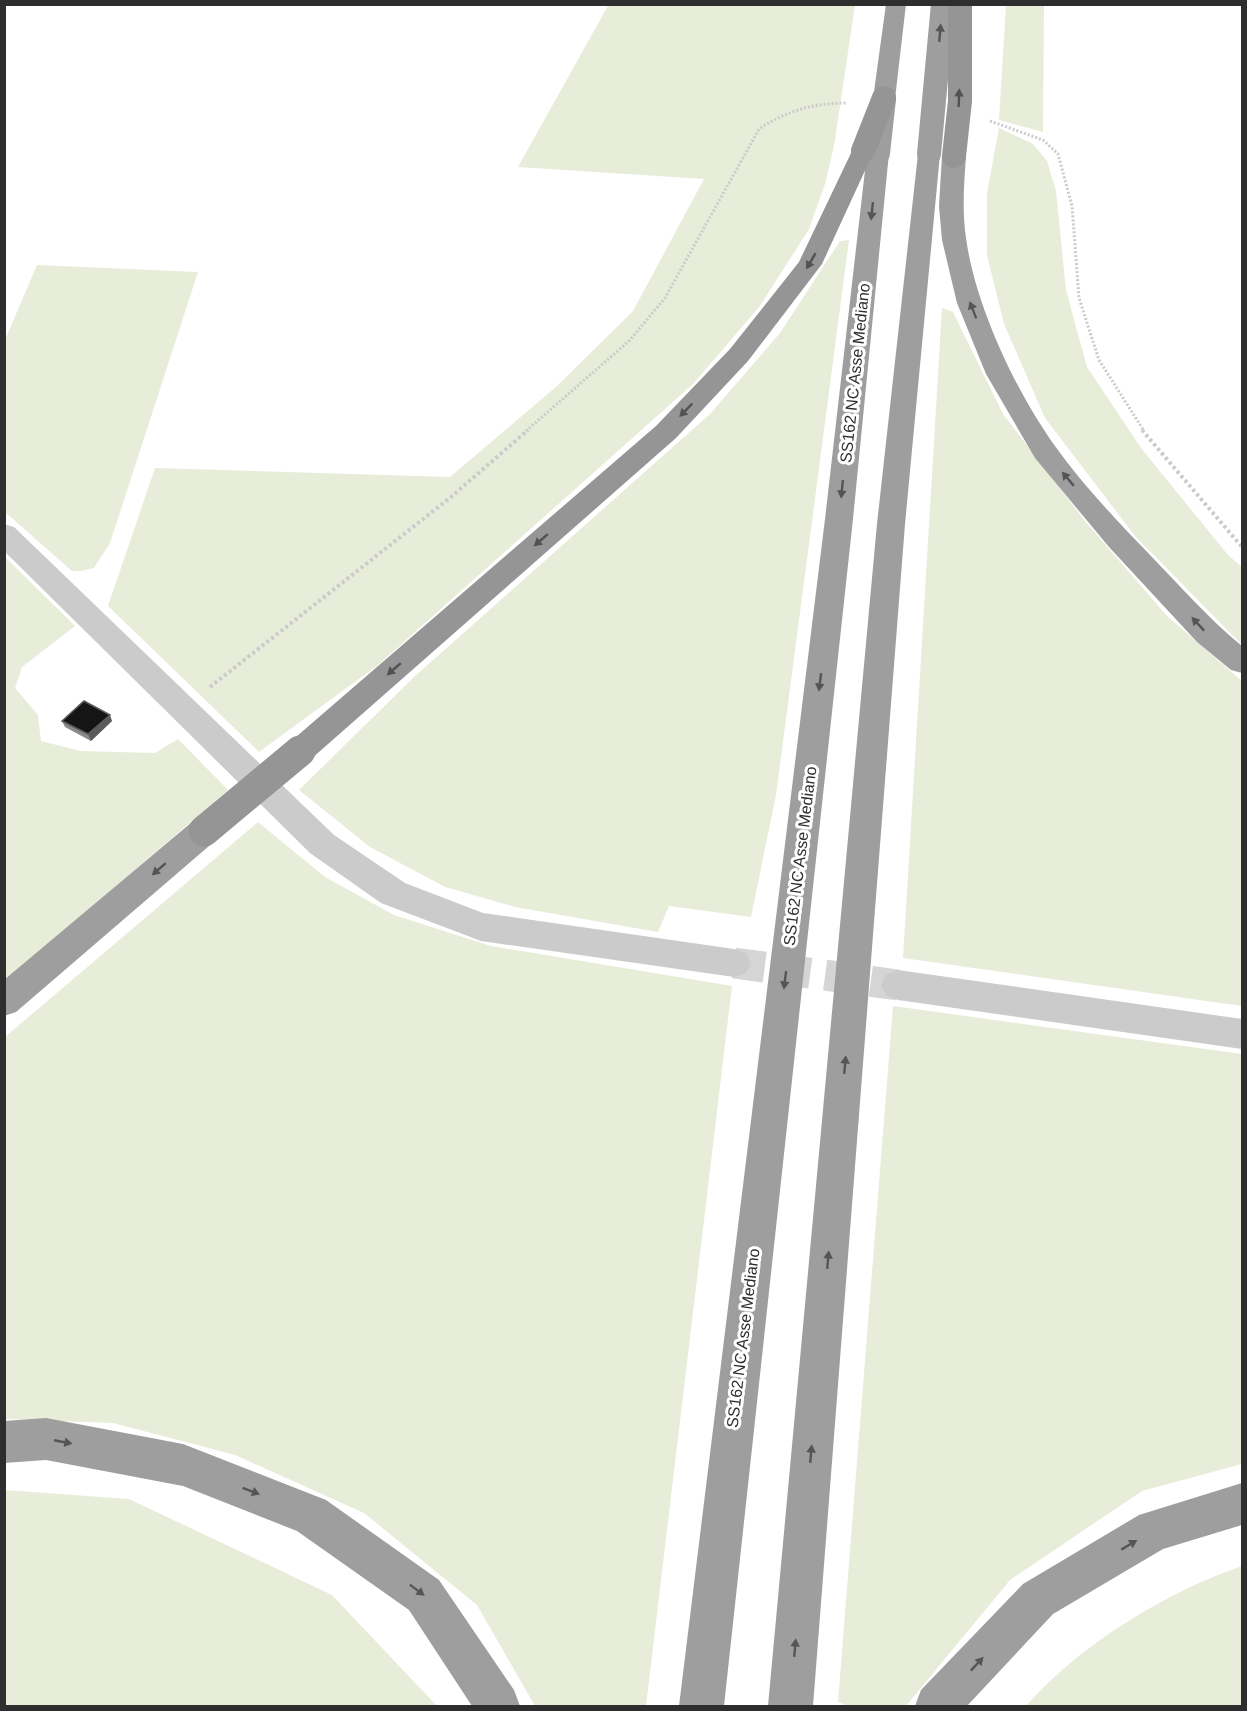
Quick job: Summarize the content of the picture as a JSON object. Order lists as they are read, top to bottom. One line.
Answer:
{"streets":{"highway":["SS162 NC Asse Mediano"]}}
